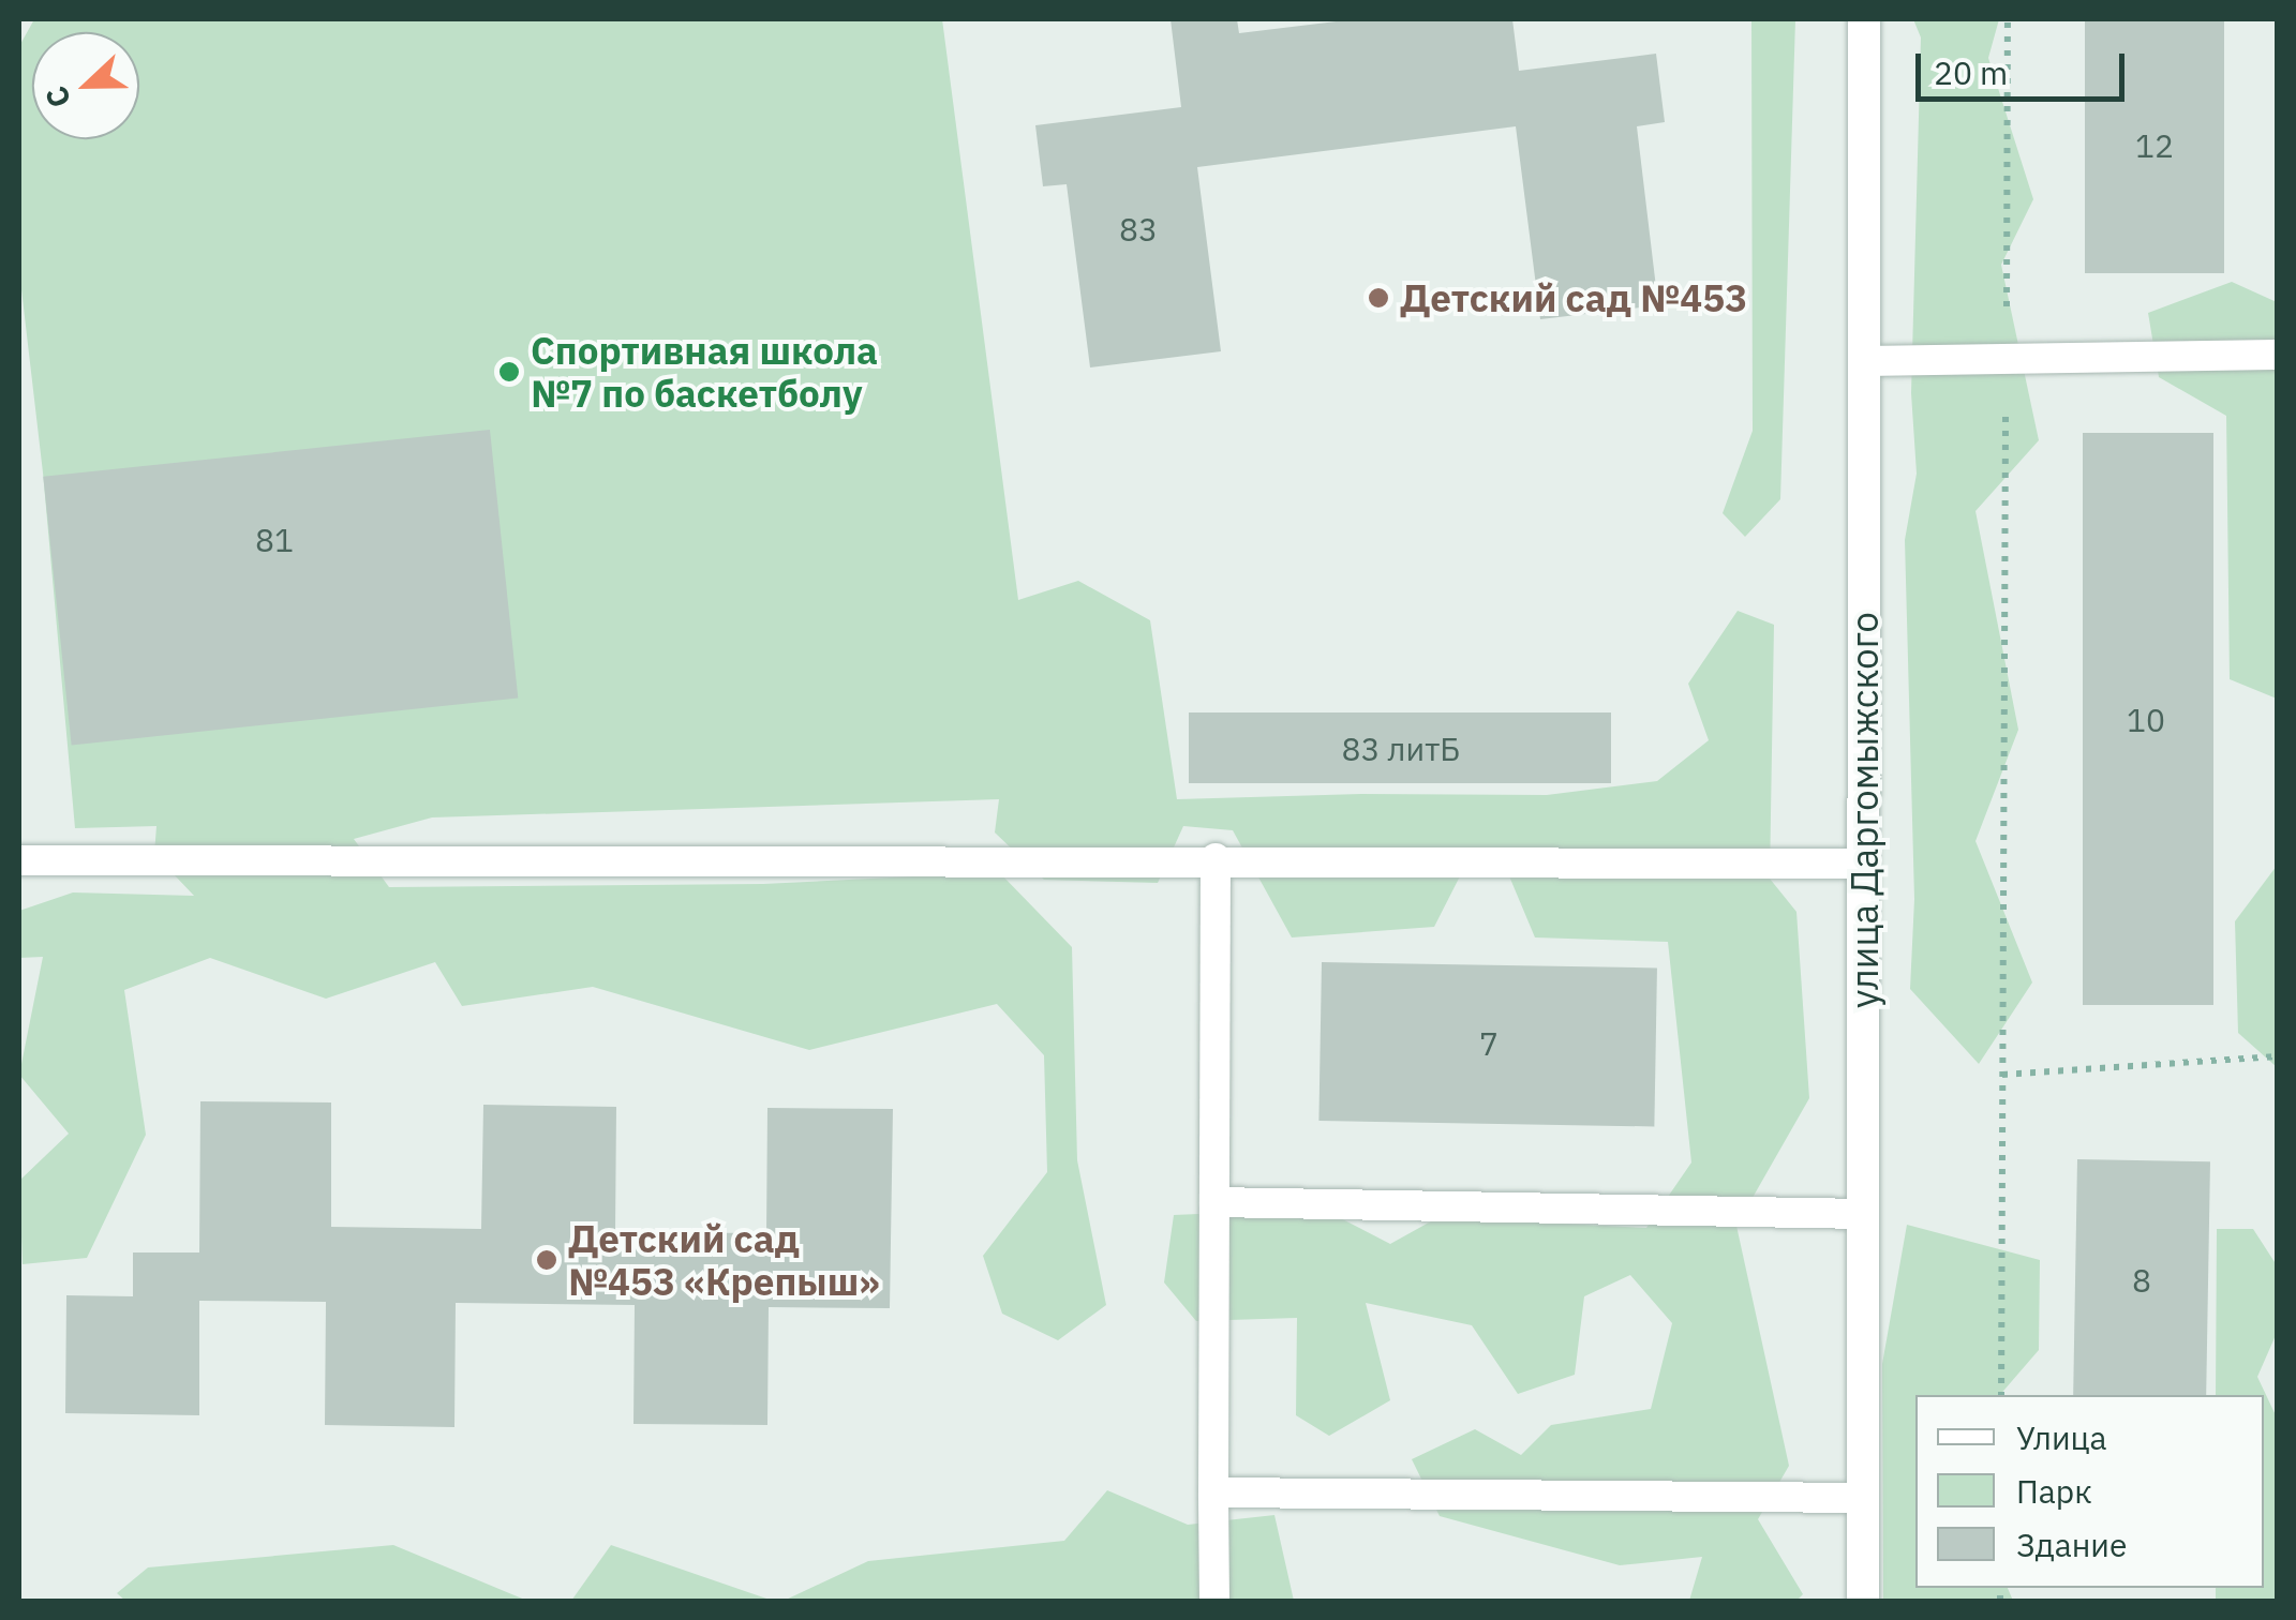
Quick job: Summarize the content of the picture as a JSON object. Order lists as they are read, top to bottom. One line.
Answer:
{"streets":{"street":["улица Даргомыжского"]},"places":["Детский сад №453","Спортивная школа №7 по баскетболу","Детский сад №453 «Крепыш»"],"house_numbers":["12","83","81","10","83 литБ","7","8"],"legend":["Улица","Парк","Здание"],"scale_bar":"20 m","north":"left"}
